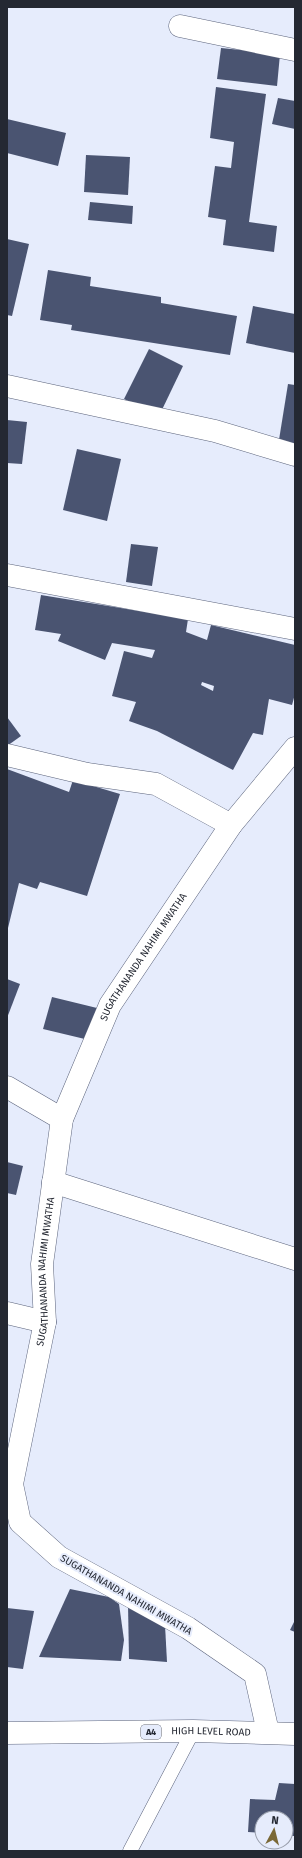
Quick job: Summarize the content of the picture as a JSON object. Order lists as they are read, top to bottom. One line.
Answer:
{"streets":{"main road":["SUGATHANANDA NAHIMI MWATHA","A4","HIGH LEVEL ROAD"]},"crossings":[["SUGATHANANDA NAHIMI MWATHA","HIGH LEVEL ROAD"]],"north":"top"}
